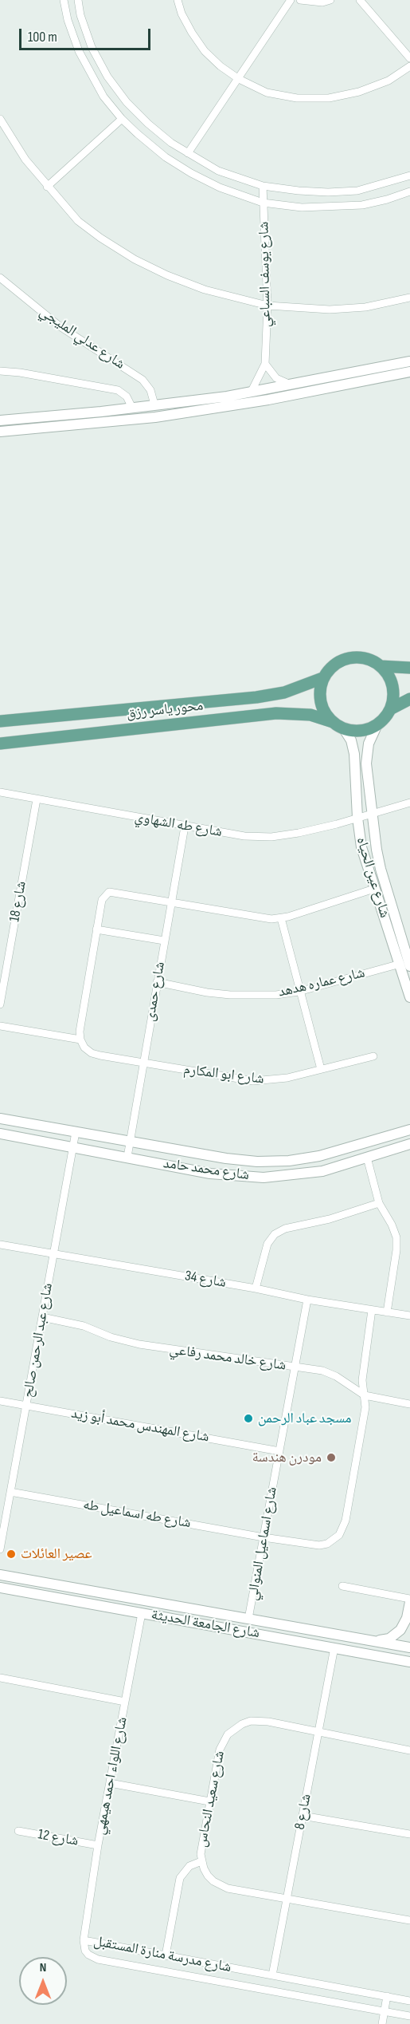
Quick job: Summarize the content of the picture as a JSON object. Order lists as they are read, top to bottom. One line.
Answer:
{"streets":{"main road":["محور ياسر رزق"],"street":["شارع يوسف السباعي","شارع عدلي المليجي","شارع طه الشهاوي","شارع عين الحياه","شارع 18","شارع عماره هدهد","شارع حمدى","شارع ابو المكارم","شارع محمد حامد","شارع 34","شارع عبد الرحمن صالح","شارع خالد محمد رفاعي","شارع المهندس محمد أبو زيد","شارع طه اسماعيل طه","شارع اسماعيل المنوالي","شارع الجامعة الحديثة","شارع اللواء احمد هيمهي","شارع سعيد النحاس","شارع 8","شارع 12","شارع مدرسة منارة المستقبل"]},"crossings":[["محور ياسر رزق","شارع عين الحياه"],["شارع طه الشهاوي","شارع عين الحياه"],["شارع طه الشهاوي","شارع 18"],["شارع طه الشهاوي","شارع حمدى"],["شارع عين الحياه","شارع عماره هدهد"],["شارع عماره هدهد","شارع حمدى"],["شارع حمدى","شارع ابو المكارم"],["شارع حمدى","شارع محمد حامد"],["شارع محمد حامد","شارع عبد الرحمن صالح"],["شارع 34","شارع عبد الرحمن صالح"],["شارع 34","شارع طه اسماعيل طه"],["شارع 34","شارع اسماعيل المنوالي"],["شارع عبد الرحمن صالح","شارع خالد محمد رفاعي"],["شارع عبد الرحمن صالح","شارع المهندس محمد أبو زيد"],["شارع عبد الرحمن صالح","شارع طه اسماعيل طه"],["شارع خالد محمد رفاعي","شارع طه اسماعيل طه"],["شارع خالد محمد رفاعي","شارع اسماعيل المنوالي"],["شارع المهندس محمد أبو زيد","شارع اسماعيل المنوالي"],["شارع طه اسماعيل طه","شارع اسماعيل المنوالي"],["شارع اسماعيل المنوالي","شارع الجامعة الحديثة"],["شارع الجامعة الحديثة","شارع اللواء احمد هيمهي"],["شارع الجامعة الحديثة","شارع 8"],["شارع اللواء احمد هيمهي","شارع 12"],["شارع اللواء احمد هيمهي","شارع مدرسة منارة المستقبل"],["شارع سعيد النحاس","شارع 8"],["شارع 8","شارع مدرسة منارة المستقبل"]],"places":["مسجد عباد الرحمن","مودرن هندسة","عصير العائلات"],"scale_bar":"100 m","north":"top"}
